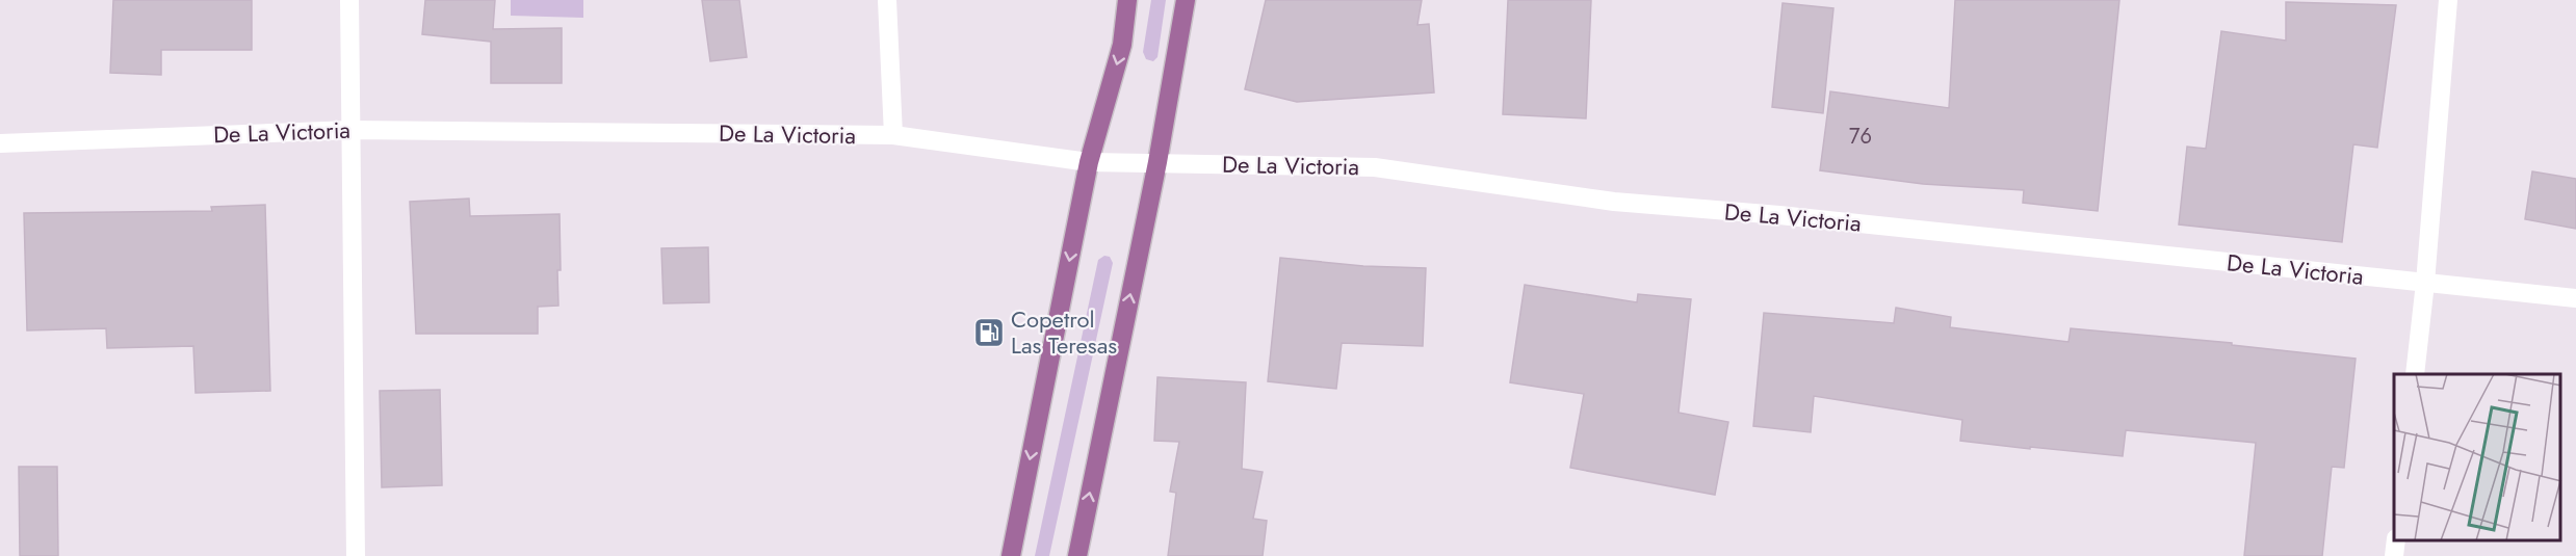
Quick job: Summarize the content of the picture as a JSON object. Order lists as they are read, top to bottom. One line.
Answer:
{"streets":{"street":["De La Victoria"]},"places":{"fuel station":["Copetrol Las Teresas"]},"house_numbers":["76"]}
